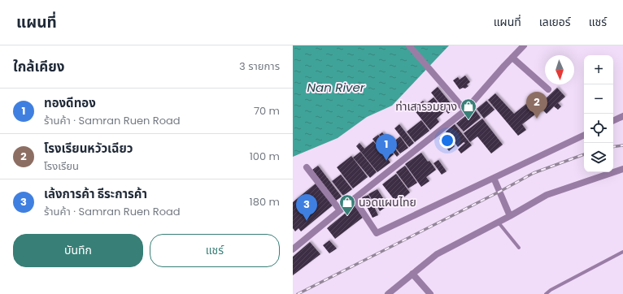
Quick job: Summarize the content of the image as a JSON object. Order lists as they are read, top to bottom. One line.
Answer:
{"water":["Nan River"],"places":{"shop":["ท่าเสารวมยาง","นวดแผนไทย"]},"north":"bottom","page":{"header":"แผนที่","nav":["แผนที่","เลเยอร์","แชร์"],"heading":["ใกล้เคียง","3 รายการ"],"map_buttons":["+","−"],"list":[{"mark":"1","name":"ทองดีทอง","note":"ร้านค้า · Samran Ruen Road","value":"70 m"},{"mark":"2","name":"โรงเรียนหวัวเฉียว","note":"โรงเรียน","value":"100 m"},{"mark":"3","name":"เล้งการค้า ธีระการค้า","note":"ร้านค้า · Samran Ruen Road","value":"180 m"}],"pins":["2","1","3"],"buttons":["บันทึก","แชร์"]}}
